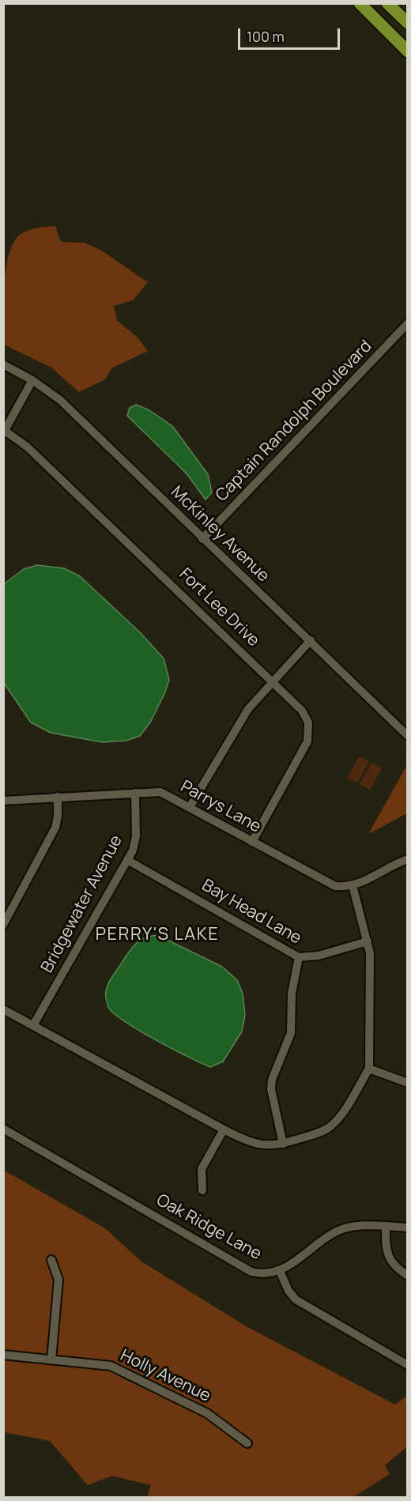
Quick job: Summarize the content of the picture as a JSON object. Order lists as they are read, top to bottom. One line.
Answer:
{"streets":{"street":["Captain Randolph Boulevard","McKinley Avenue","Fort Lee Drive","Parrys Lane","Bridgewater Avenue","Bay Head Lane","Oak Ridge Lane","Holly Avenue"]},"crossings":[["Captain Randolph Boulevard","McKinley Avenue"],["Fort Lee Drive","Parrys Lane"],["Parrys Lane","Bridgewater Avenue"],["Bridgewater Avenue","Bay Head Lane"]],"districts":["PERRY'S LAKE"],"scale_bar":"100 m"}
